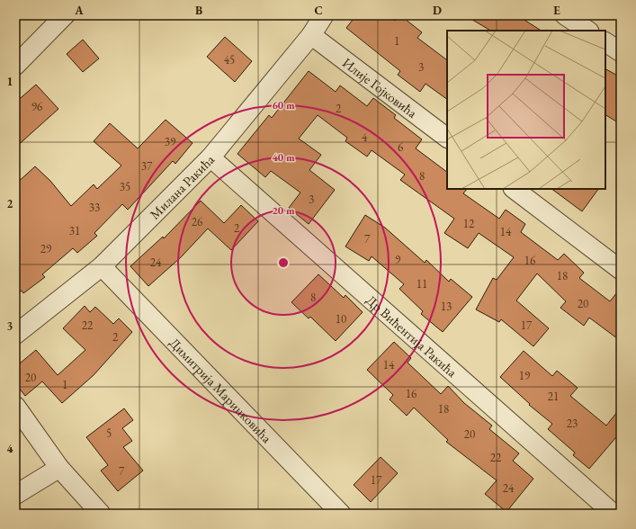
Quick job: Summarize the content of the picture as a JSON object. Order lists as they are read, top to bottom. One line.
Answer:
{"streets":{"street":["Илије Гојковића","Милана Ракића","Др Вићентија Ракића","Димитрија Маринковића"]},"crossings":[["Илије Гојковића","Милана Ракића"],["Милана Ракића","Др Вићентија Ракића"],["Милана Ракића","Димитрија Маринковића"]],"house_numbers":["1","45","3","96","2","4","39","6","37","8","35","3","33","26","12","2","31","14","7","29","9","16","24","18","11","8","20","13","10","22","17","2","14","19","20","1","16","21","18","23","5","20","22","7","17","24"],"grid":{"columns":["A","B","C","D","E"],"rows":["1","2","3","4"]},"rings":["60 m","40 m","20 m"]}
